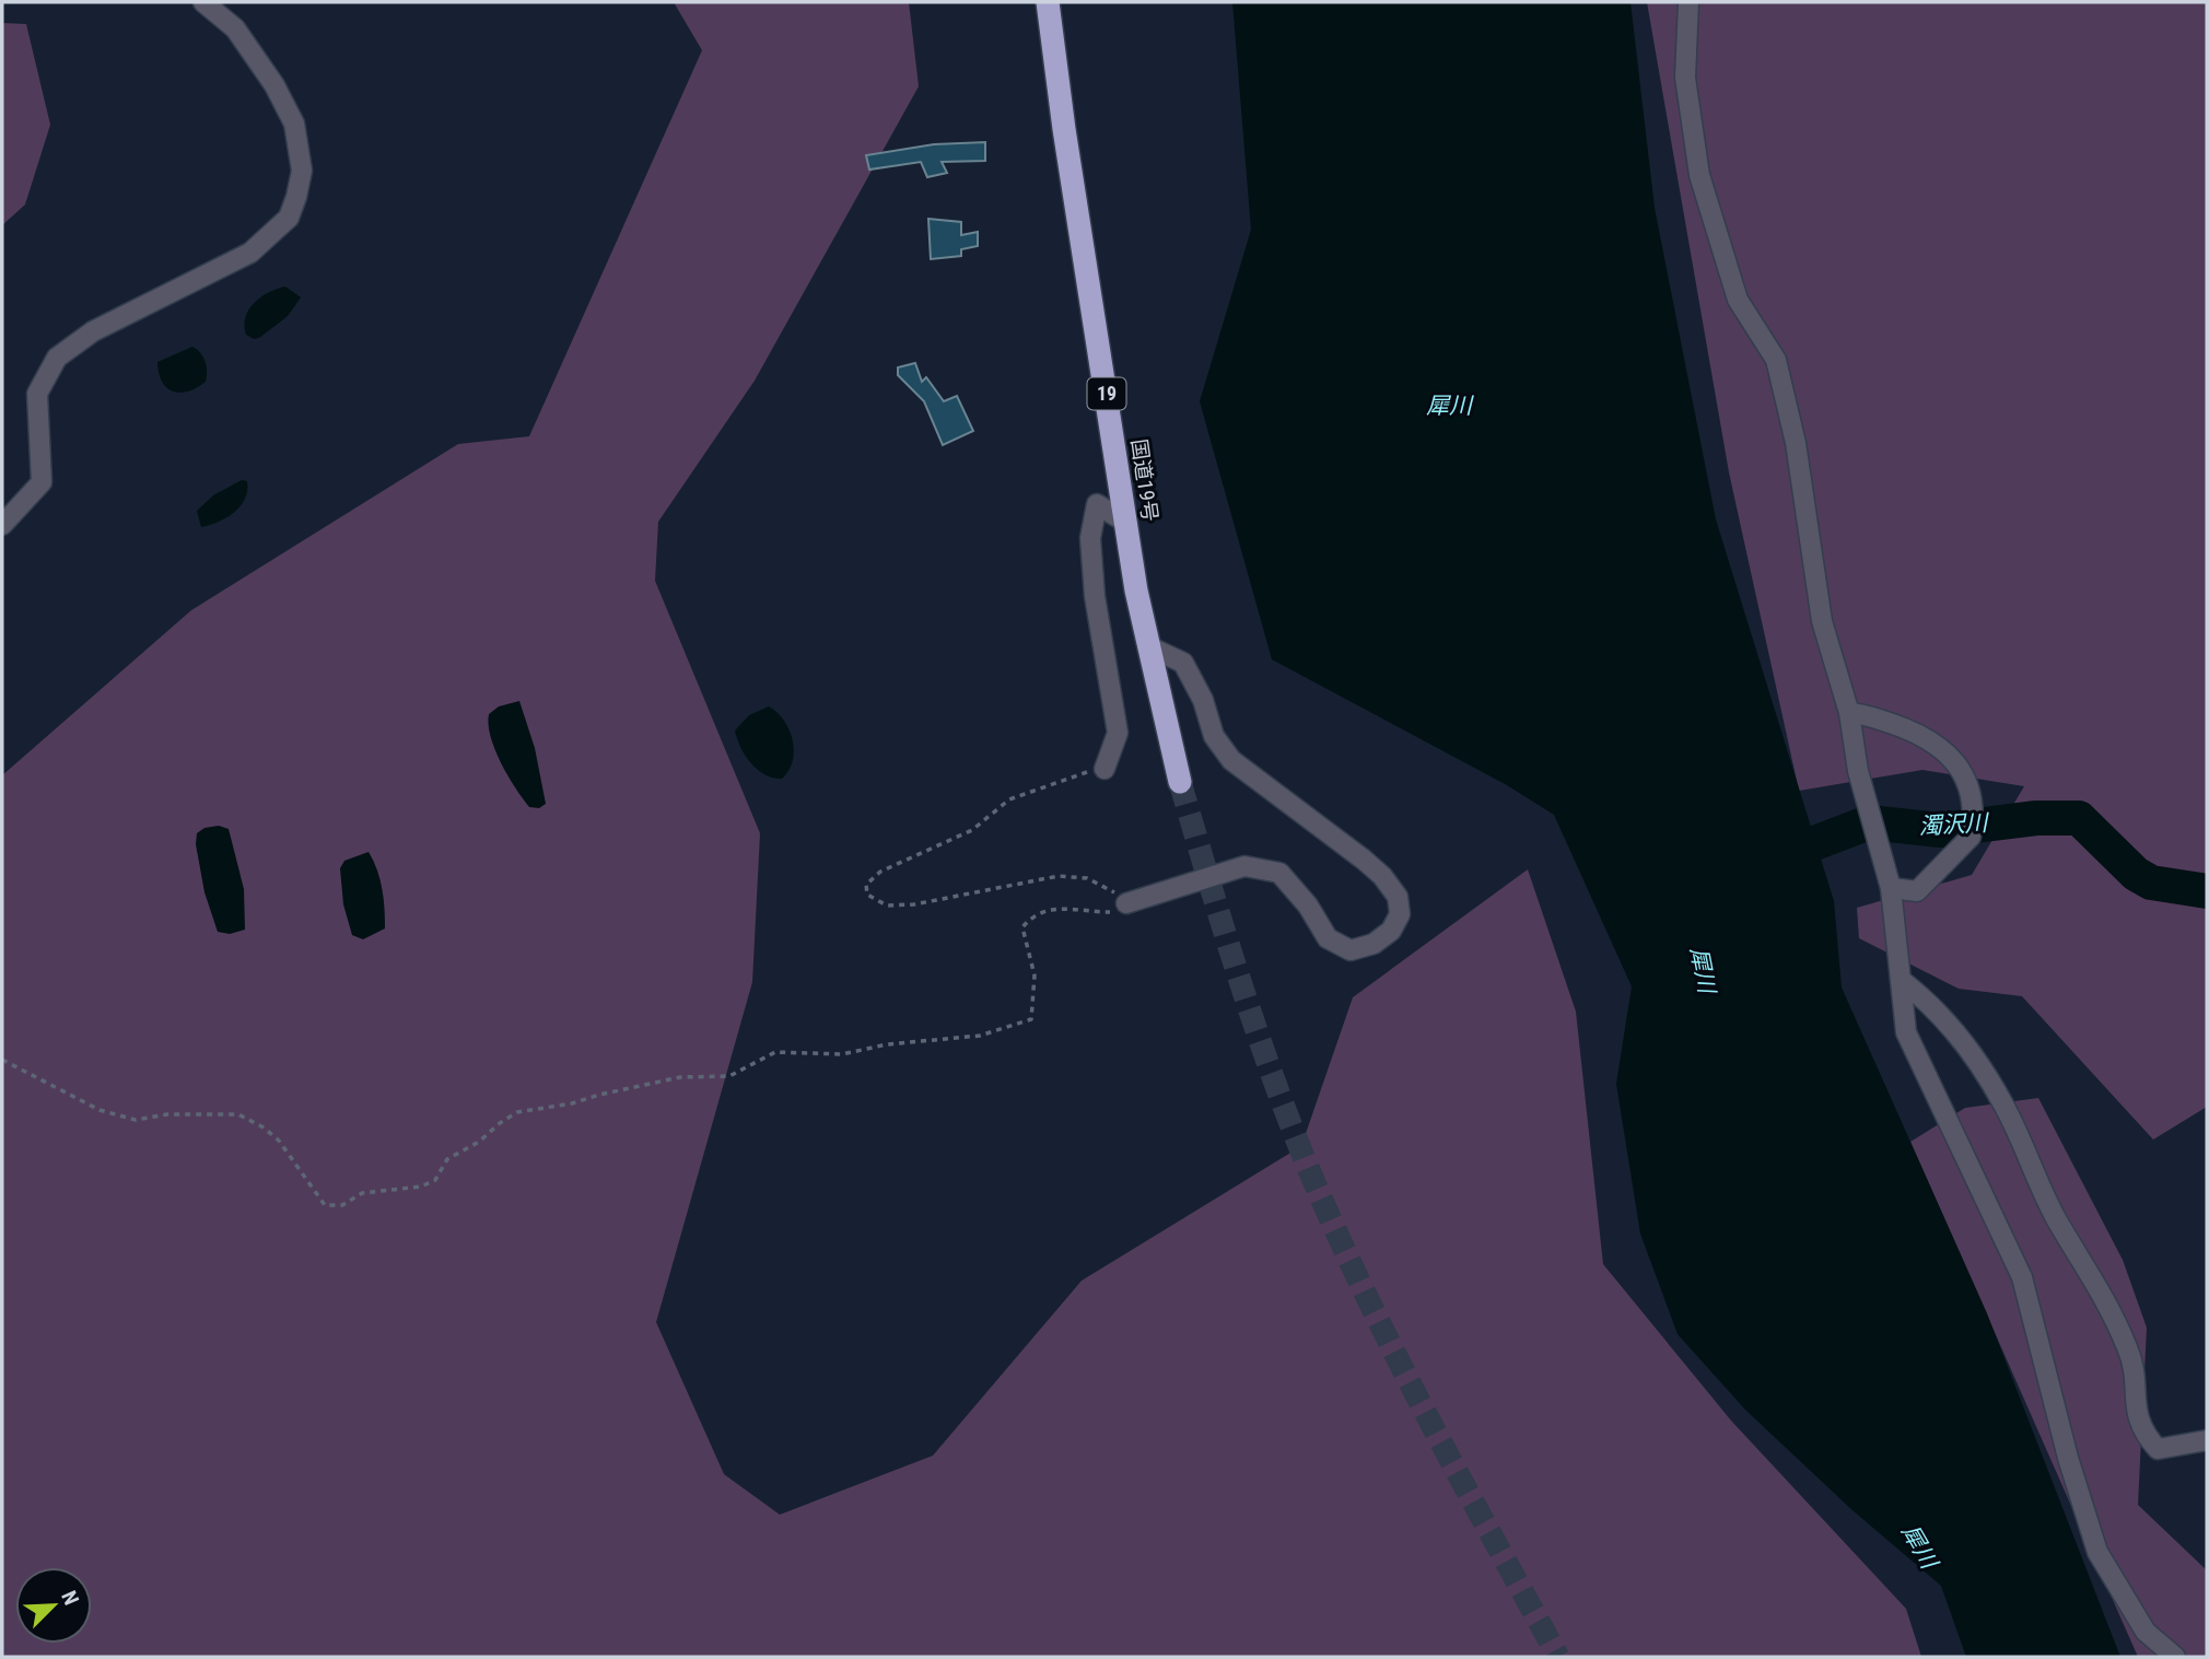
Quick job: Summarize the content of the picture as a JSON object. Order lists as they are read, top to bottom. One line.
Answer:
{"streets":{"highway":["19","国道19号"]},"water":["犀川","濁沢川"],"north":"top right"}
